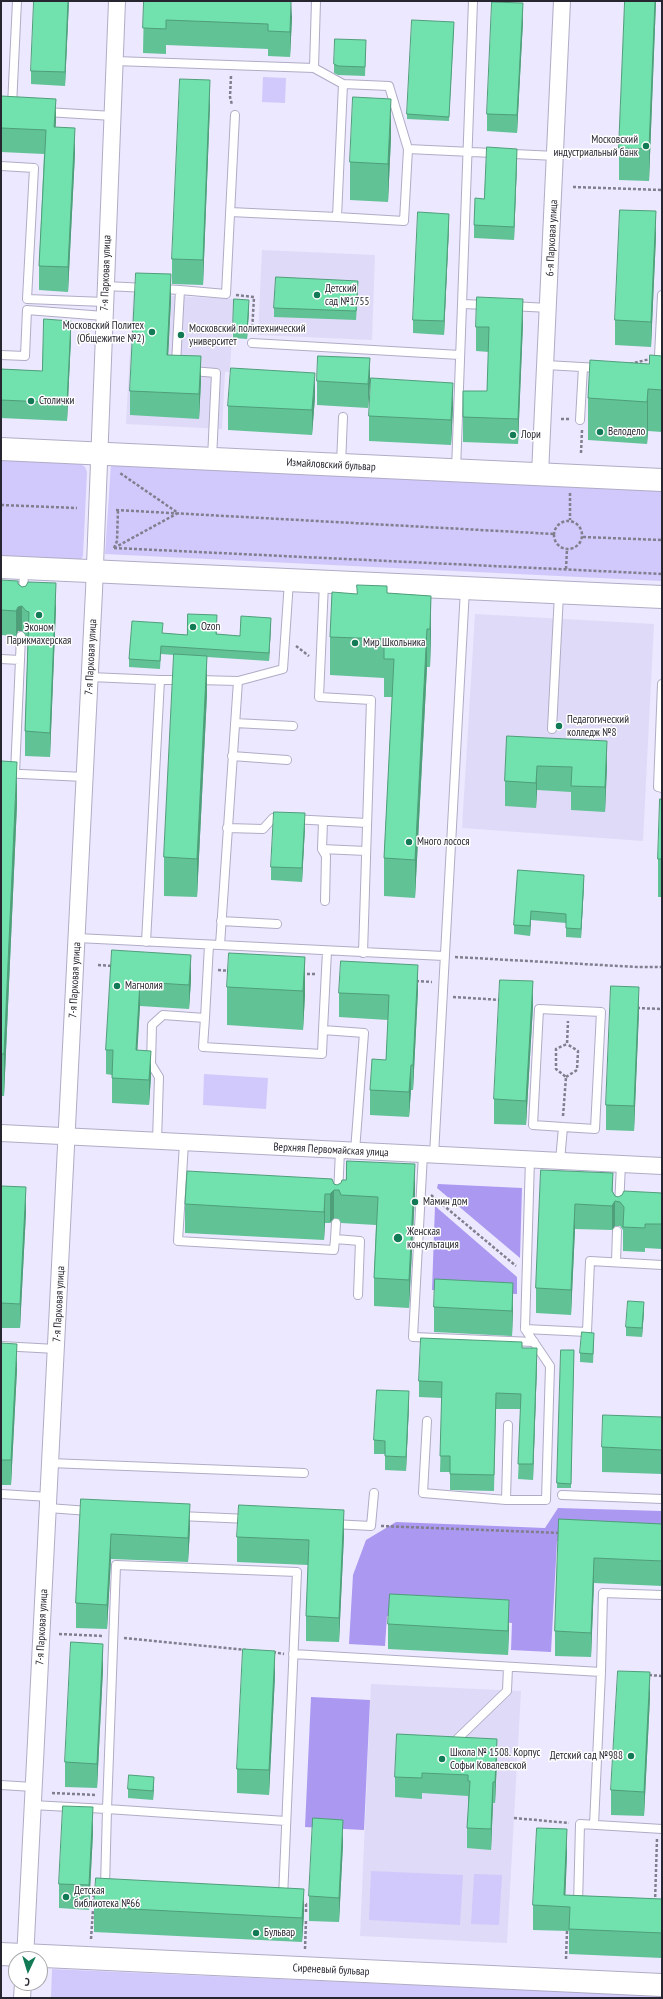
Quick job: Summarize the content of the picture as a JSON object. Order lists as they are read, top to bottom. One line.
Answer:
{"streets":{"street":["6-я Парковая улица","7-я Парковая улица","Измайловский бульвар","Верхняя Первомайская улица","Сиреневый бульвар"]},"crossings":[["6-я Парковая улица","Измайловский бульвар"],["7-я Парковая улица","Измайловский бульвар"],["7-я Парковая улица","Верхняя Первомайская улица"]],"places":["Московский индустриальный банк","Детский сад №1755","Московский Политех (Общежитие №2)","Московский политехнический университет","Столички","Велодело","Лори","Эконом Парикмахерская","Ozon","Мир Школьника","Педагогический колледж №8","Много лосося","Магнолия","Мамин дом","Женская консультация","Детский сад №988","Школа № 1508. Корпус Софьи Ковалевской","Детская библиотека №66","Бульвар"],"north":"bottom"}
